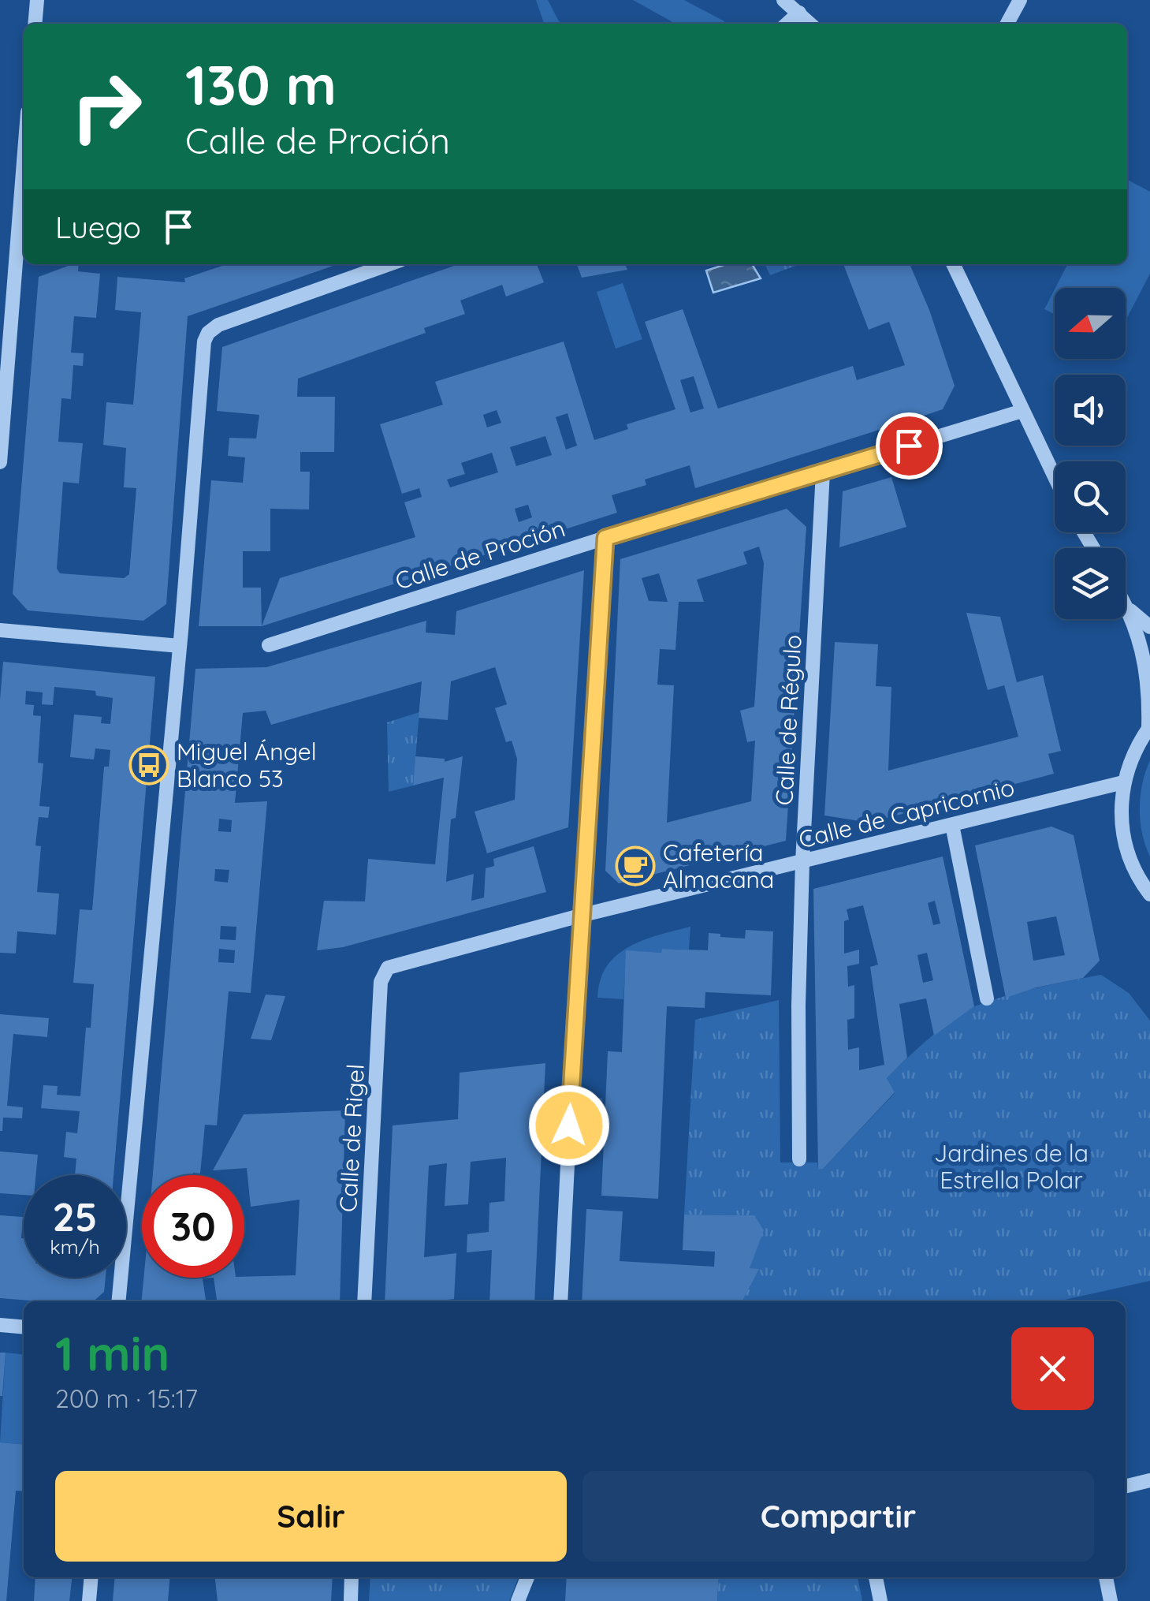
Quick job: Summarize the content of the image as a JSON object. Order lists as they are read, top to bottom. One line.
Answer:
{"streets":{"street":["Calle de Proción","Calle de Régulo","Calle de Capricornio","Calle de Rigel"]},"crossings":[["Calle de Proción","Calle de Régulo"],["Calle de Régulo","Calle de Capricornio"],["Calle de Capricornio","Calle de Rigel"]],"parks":["Jardines de la Estrella Polar"],"places":{"bus stop":["Miguel Ángel Blanco 53"],"cafe":["Cafetería Almacana"]},"north":"left","page":{"turn":["130 m","Calle de Proción"],"then":"Luego","speed":"25 km/h","limit":"30","heading":["1 min","200 m · 15:17"],"buttons":["Salir","Compartir"]}}
